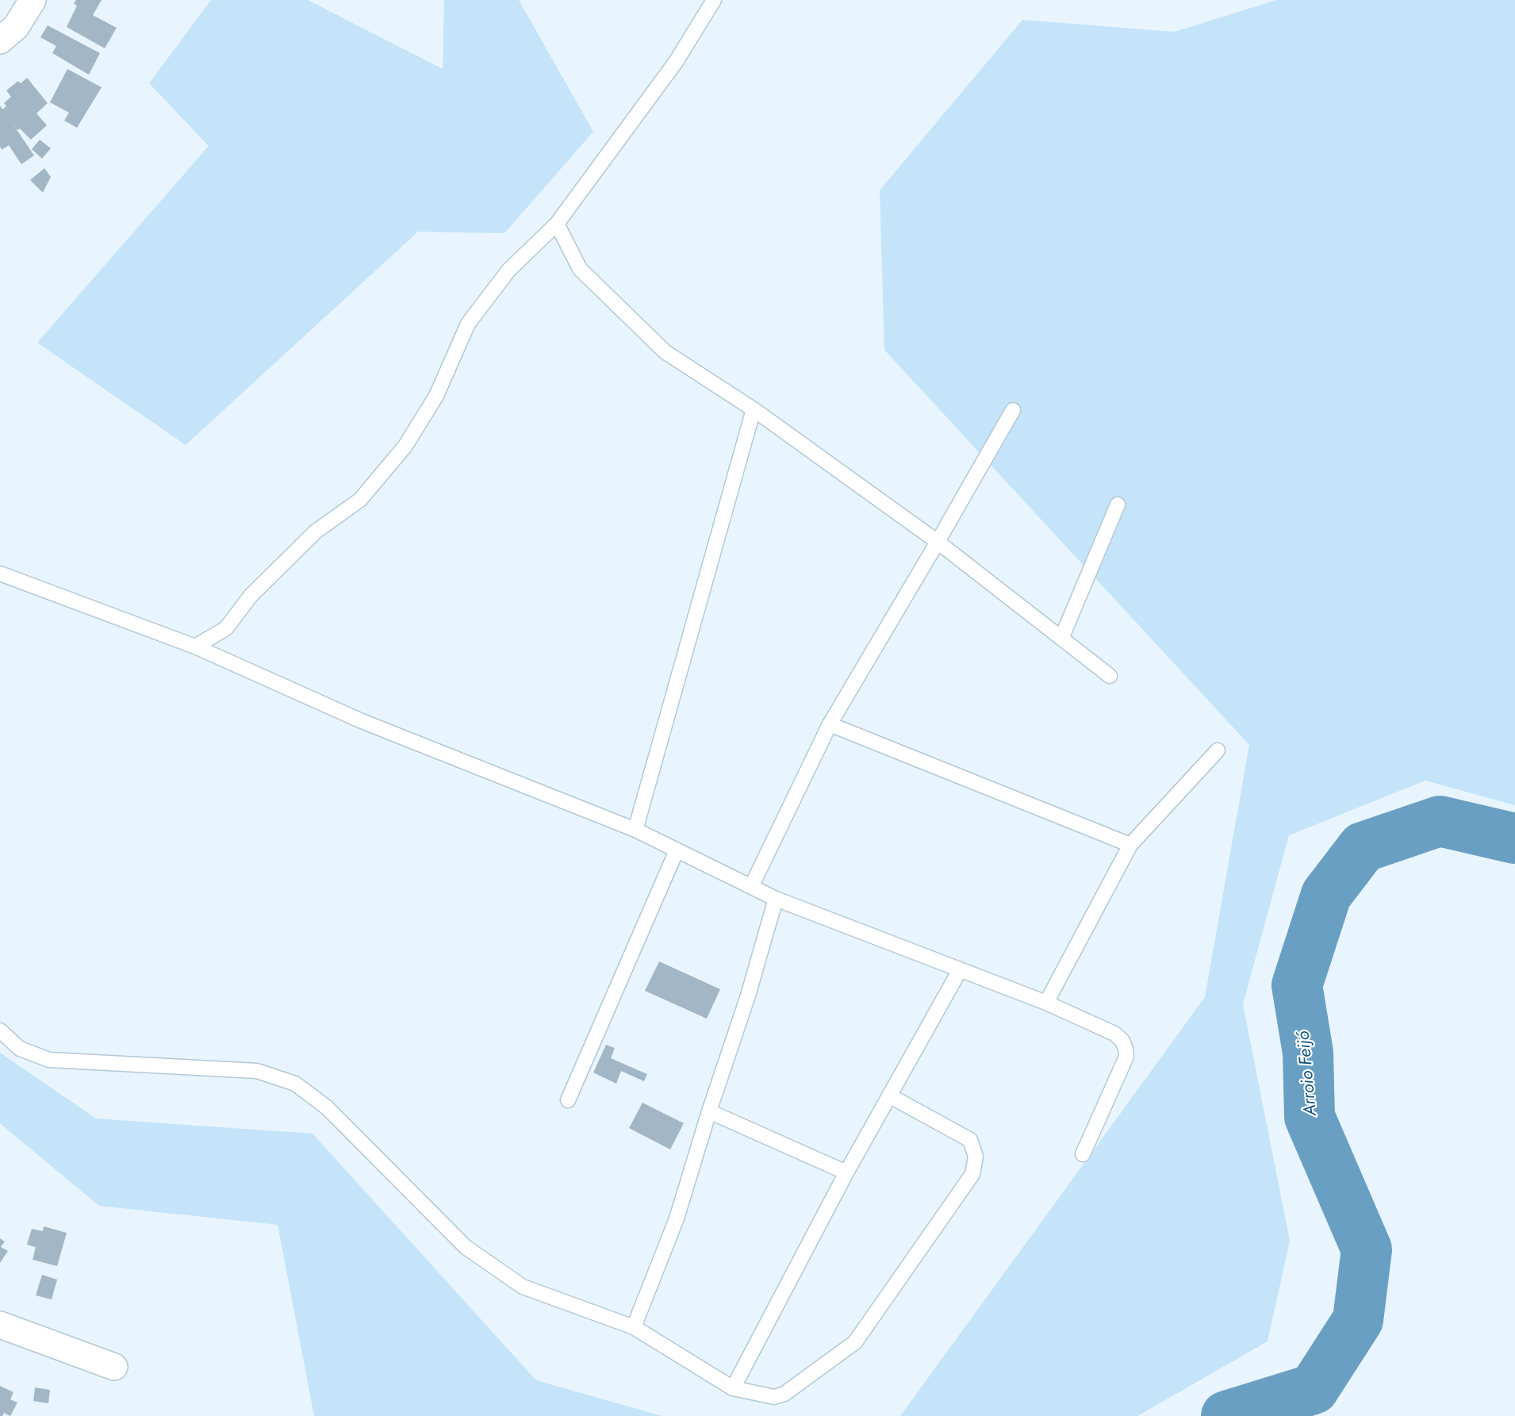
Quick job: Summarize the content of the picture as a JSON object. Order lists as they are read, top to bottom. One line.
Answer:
{"water":["Arroio Feijó"]}
